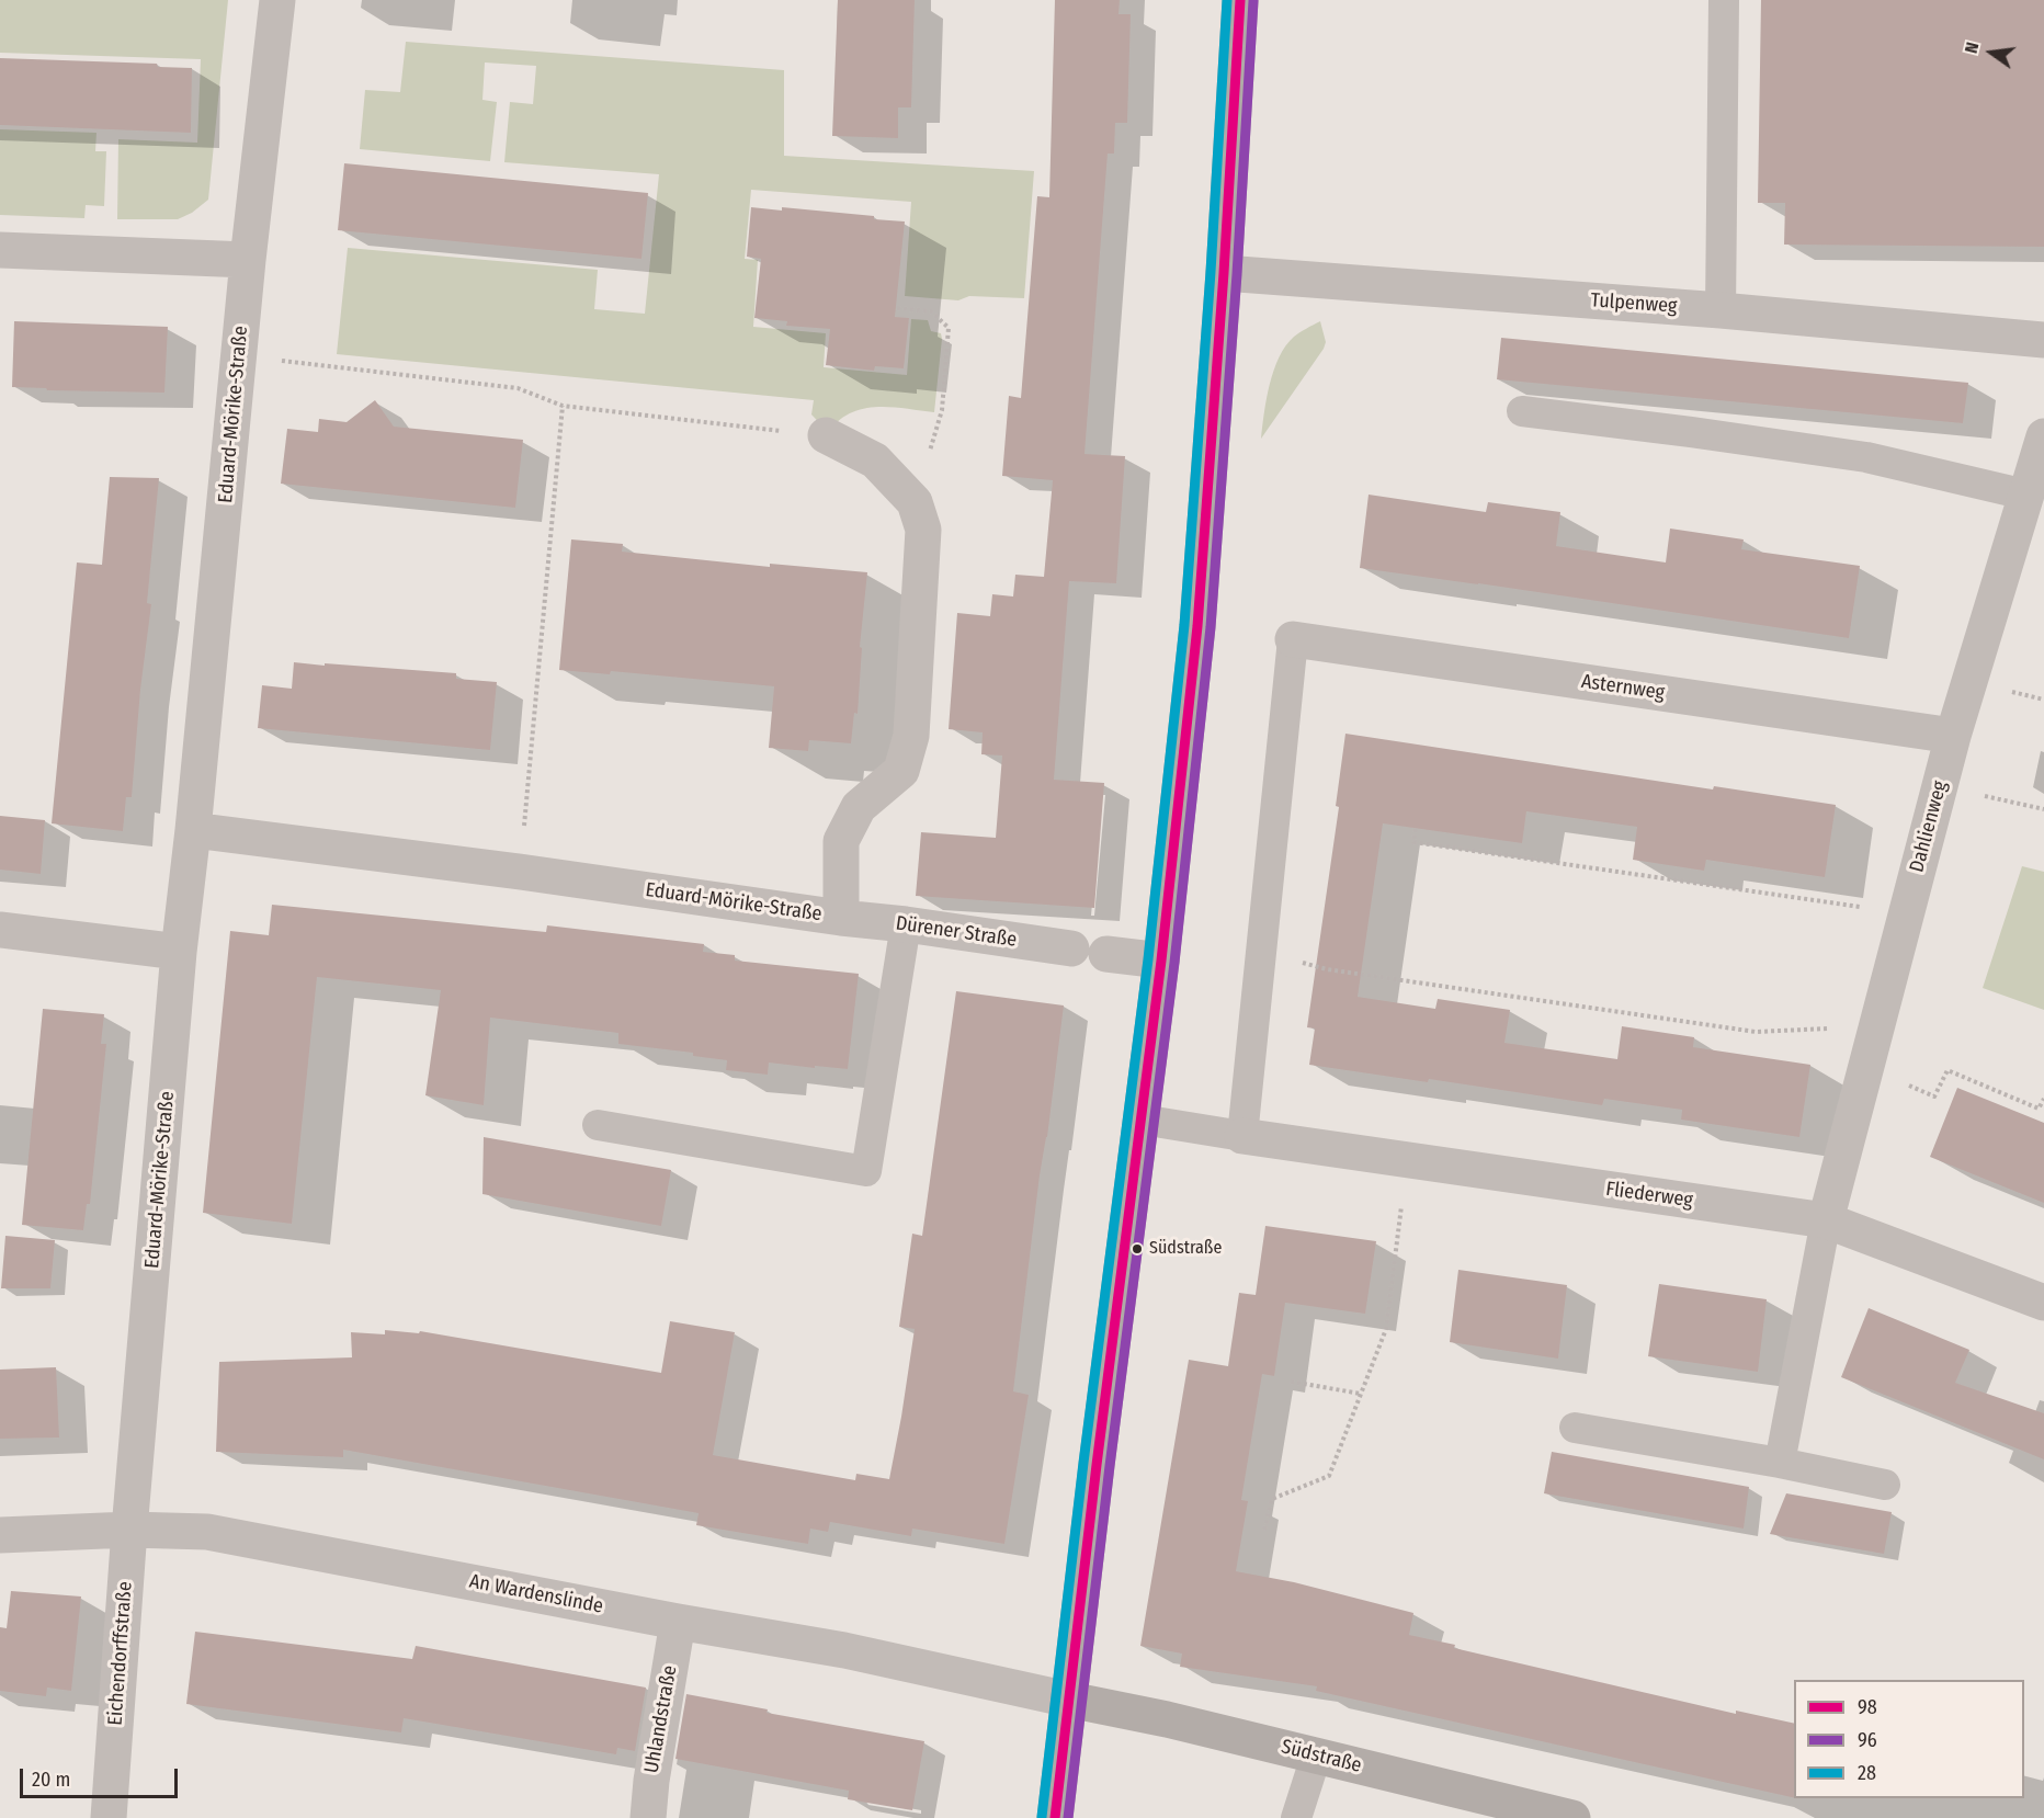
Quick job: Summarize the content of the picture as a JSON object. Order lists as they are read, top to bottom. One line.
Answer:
{"streets":{"main road":["Südstraße"],"street":["Tulpenweg","Eduard-Mörike-Straße","Asternweg","Dahlienweg","Dürener Straße","Fliederweg","An Wardenslinde","Eichendorffstraße","Uhlandstraße"]},"crossings":[["Eduard-Mörike-Straße","Dürener Straße"],["Eduard-Mörike-Straße","An Wardenslinde"],["Eduard-Mörike-Straße","Eichendorffstraße"],["Asternweg","Dahlienweg"],["Dahlienweg","Fliederweg"],["An Wardenslinde","Eichendorffstraße"],["An Wardenslinde","Uhlandstraße"],["An Wardenslinde","Südstraße"]],"places":["Südstraße"],"lines":["transit line 98","transit line 28","transit line 96"],"legend":["98","96","28"],"scale_bar":"20 m","north":"left"}
